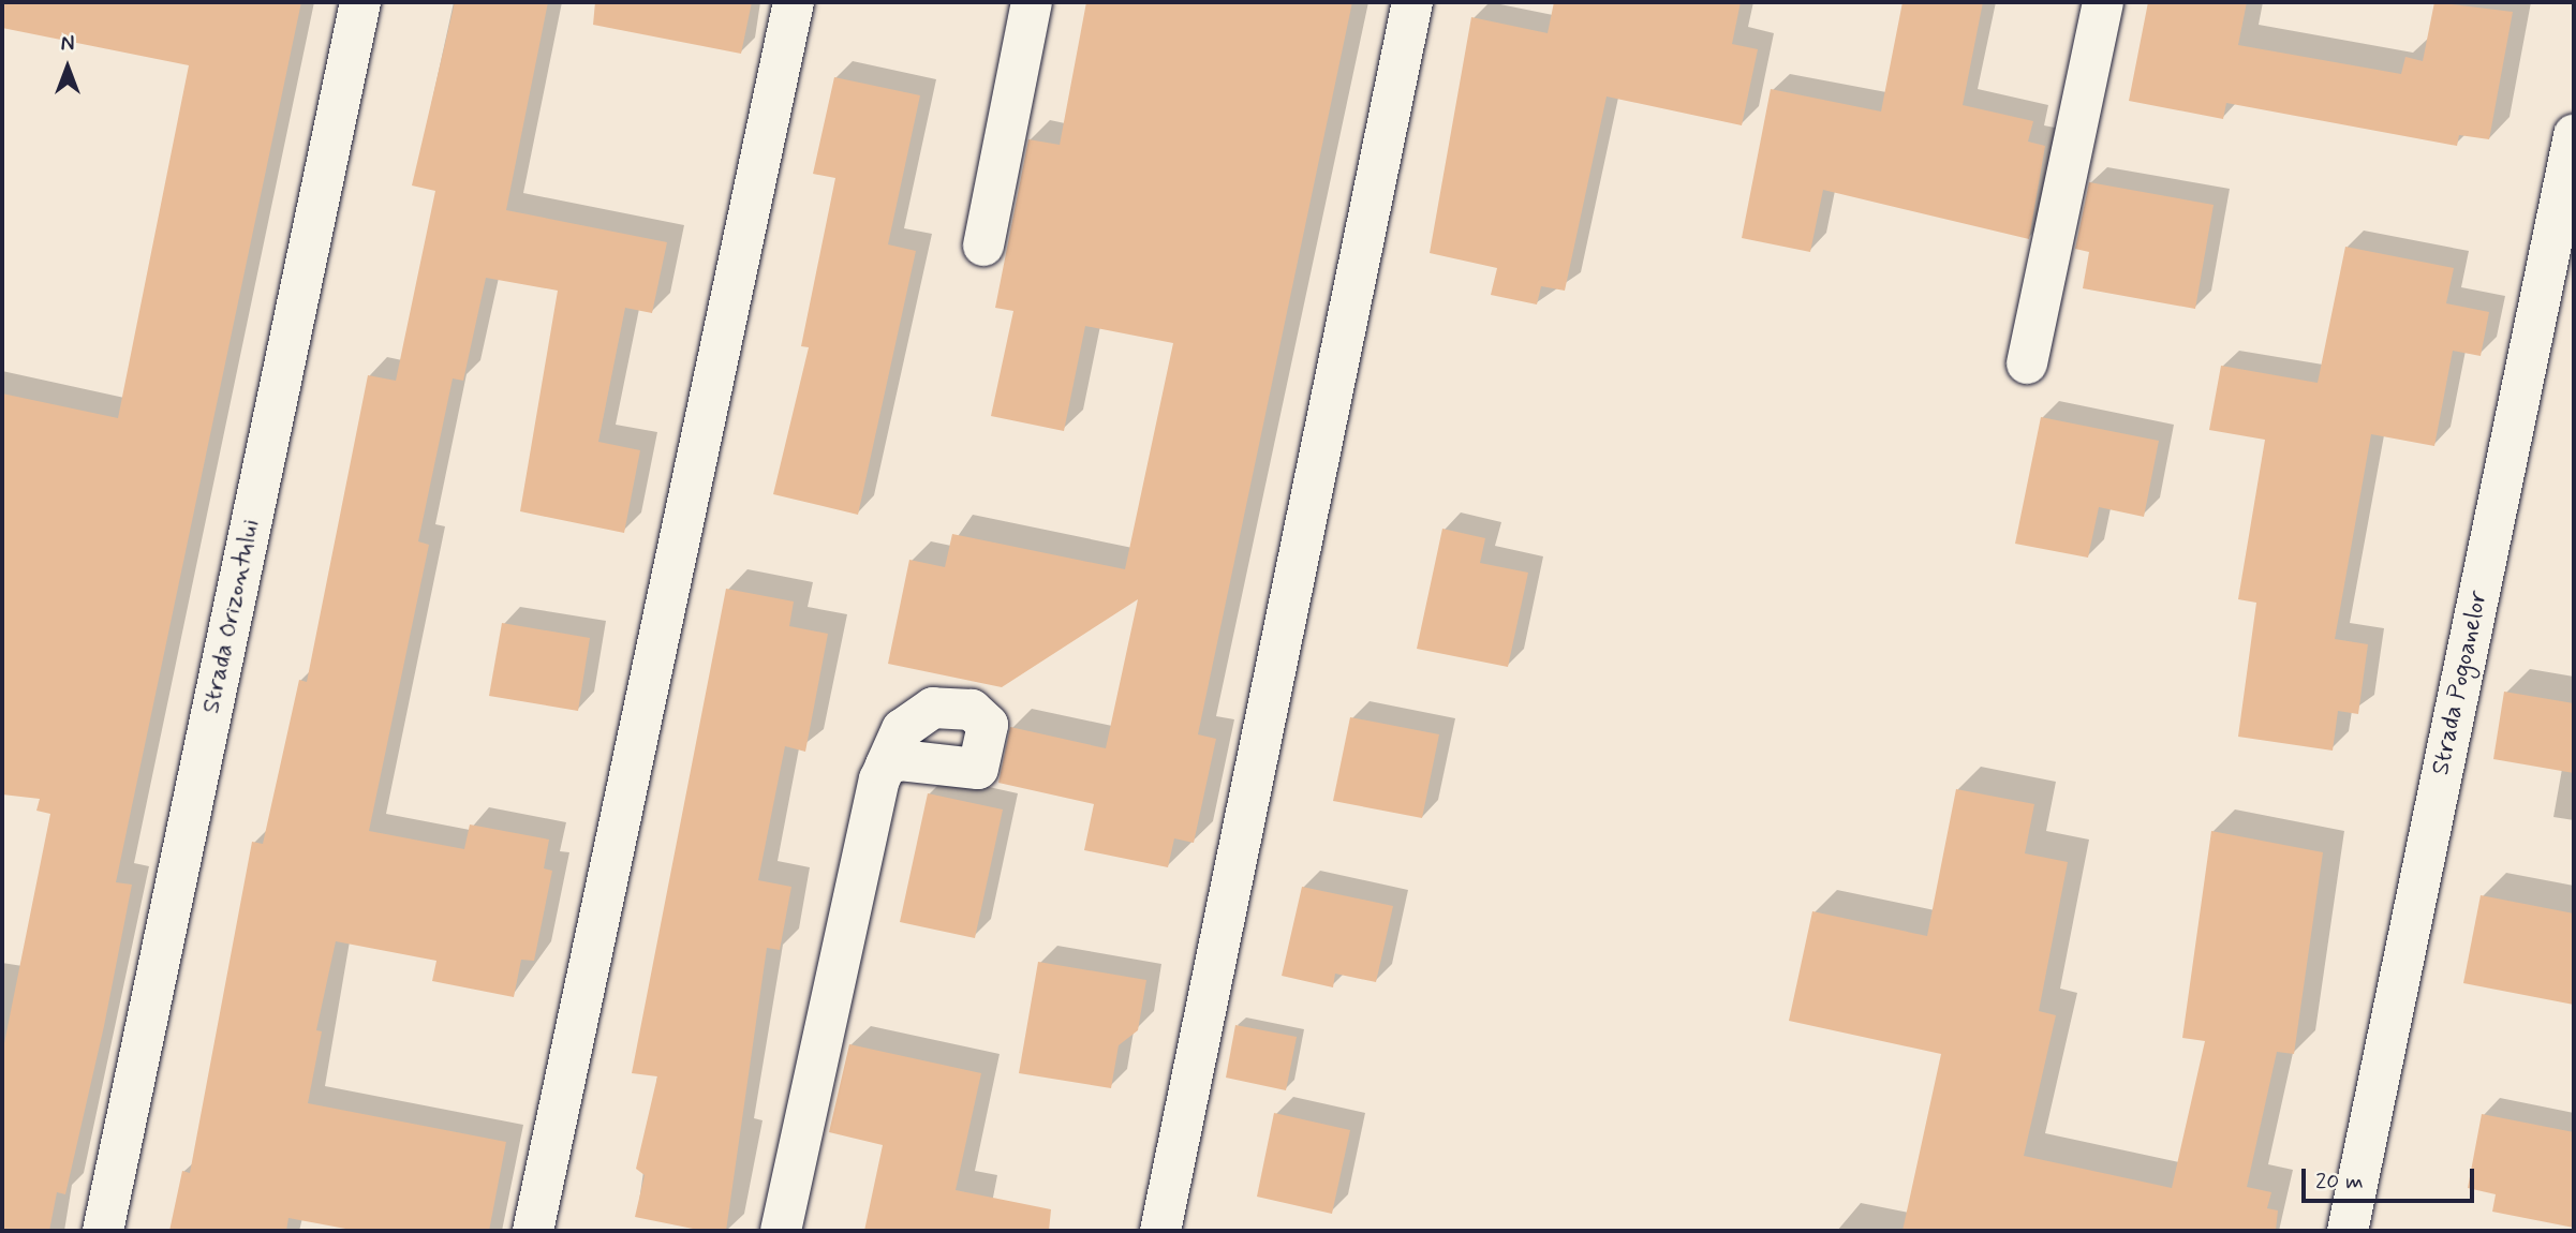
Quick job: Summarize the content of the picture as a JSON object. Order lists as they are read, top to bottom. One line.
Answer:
{"streets":{"street":["Strada Orizontului","Strada Pogoanelor"]},"scale_bar":"20 m","north":"top"}
